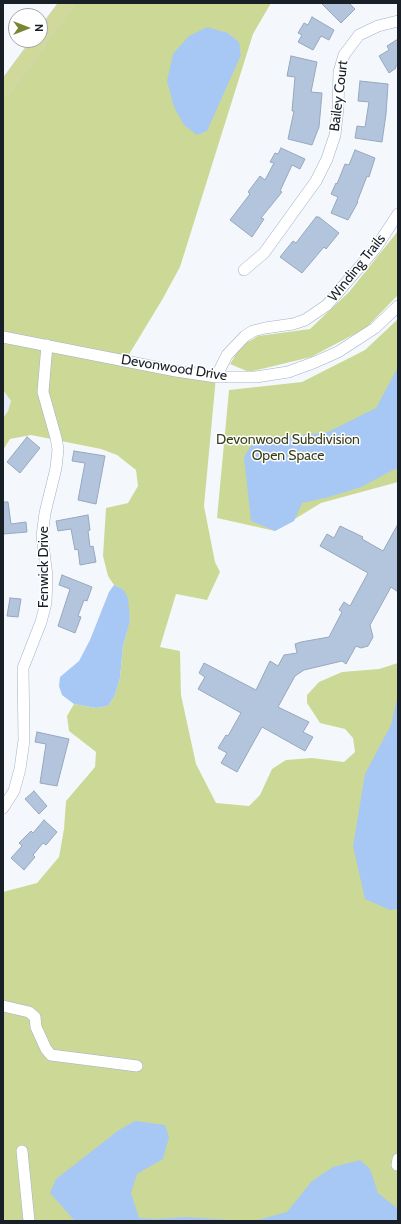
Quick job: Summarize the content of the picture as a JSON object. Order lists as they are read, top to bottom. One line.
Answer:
{"streets":{"street":["Bailey Court","Winding Trails","Devonwood Drive","Fenwick Drive"]},"crossings":[["Winding Trails","Devonwood Drive"],["Devonwood Drive","Fenwick Drive"]],"parks":["Devonwood Subdivision Open Space"],"north":"right"}
